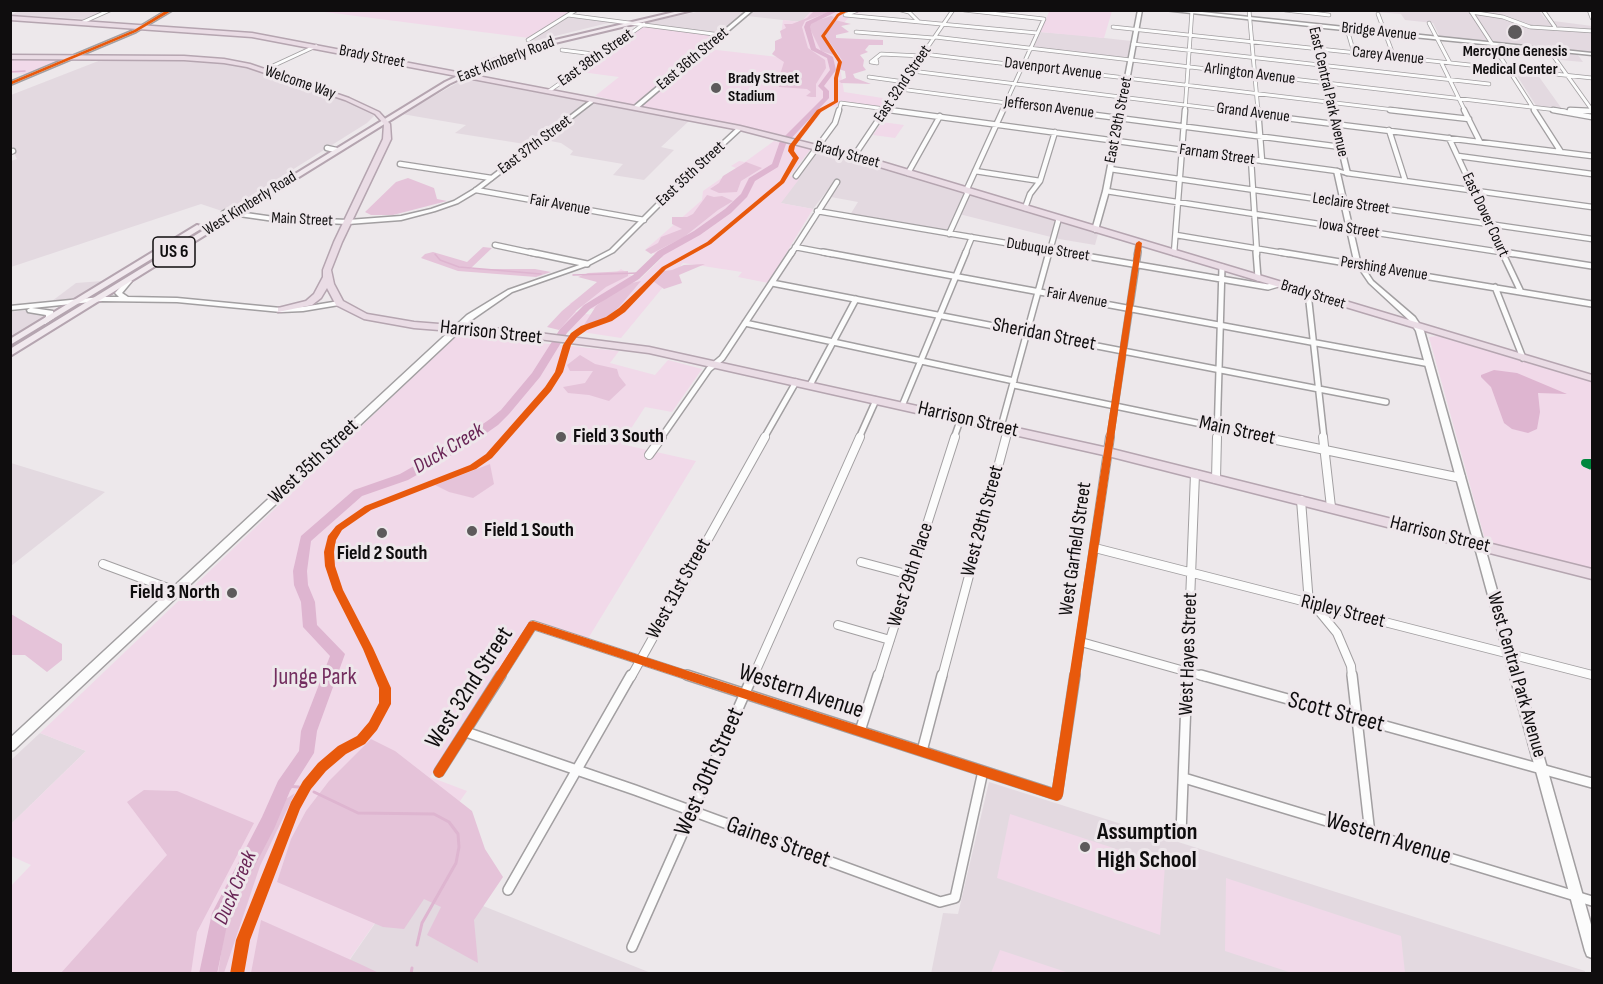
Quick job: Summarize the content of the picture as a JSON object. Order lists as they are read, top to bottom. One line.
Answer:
{"streets":{"highway":["Brady Street","Welcome Way","Harrison Street"],"main road":["East Kimberly Road","West Kimberly Road","US 6"],"street":["Bridge Avenue","Carey Avenue","East 38th Street","East 36th Street","Davenport Avenue","Arlington Avenue","East 32nd Street","East Central Park Avenue","Jefferson Avenue","Grand Avenue","East 29th Street","East 37th Street","Farnam Street","East 35th Street","Leclaire Street","Fair Avenue","East Dover Court","Main Street","Iowa Street","Dubuque Street","Pershing Avenue","Sheridan Street","West 35th Street","West 29th Street","West Garfield Street","West 29th Place","West 31st Street","Ripley Street","West Hayes Street","West Central Park Avenue","West 32nd Street","Western Avenue","Scott Street","West 30th Street","Gaines Street"]},"crossings":[["Bridge Avenue","East Central Park Avenue"],["Carey Avenue","East Central Park Avenue"],["Carey Avenue","East 29th Street"],["Brady Street","East 38th Street"],["Brady Street","East 36th Street"],["Brady Street","East Kimberly Road"],["Brady Street","East 32nd Street"],["Brady Street","East Central Park Avenue"],["Brady Street","East 29th Street"],["Brady Street","East 37th Street"],["Brady Street","Farnam Street"],["Brady Street","East 35th Street"],["Brady Street","East Dover Court"],["Brady Street","Dubuque Street"],["Brady Street","West Garfield Street"],["East Kimberly Road","Welcome Way"],["East Kimberly Road","West Kimberly Road"],["Davenport Avenue","East 32nd Street"],["Davenport Avenue","East Central Park Avenue"],["Davenport Avenue","East 29th Street"],["Arlington Avenue","East 32nd Street"],["Arlington Avenue","East Central Park Avenue"],["Arlington Avenue","East 29th Street"],["East 32nd Street","Jefferson Avenue"],["East 32nd Street","Grand Avenue"],["East 32nd Street","Farnam Street"],["East Central Park Avenue","Jefferson Avenue"],["East Central Park Avenue","Grand Avenue"],["East Central Park Avenue","Farnam Street"],["East Central Park Avenue","Leclaire Street"],["East Central Park Avenue","Fair Avenue"],["East Central Park Avenue","Iowa Street"],["East Central Park Avenue","Pershing Avenue"],["East Central Park Avenue","West Central Park Avenue"],["Jefferson Avenue","East 29th Street"],["Grand Avenue","East 29th Street"],["Grand Avenue","East Dover Court"],["East 29th Street","Farnam Street"],["East 29th Street","Leclaire Street"],["East 29th Street","Iowa Street"],["East 37th Street","Fair Avenue"],["East 37th Street","Main Street"],["Farnam Street","East Dover Court"],["East 35th Street","Fair Avenue"],["East 35th Street","West 35th Street"],["West Kimberly Road","Main Street"],["Leclaire Street","East Dover Court"],["Fair Avenue","West 35th Street"],["Fair Avenue","West 29th Street"],["Fair Avenue","West Garfield Street"],["Fair Avenue","West Central Park Avenue"],["East Dover Court","Iowa Street"],["East Dover Court","Pershing Avenue"],["Main Street","West 29th Street"],["Main Street","West Garfield Street"],["Main Street","West Central Park Avenue"],["Dubuque Street","West Garfield Street"],["Harrison Street","West 35th Street"],["Harrison Street","West 29th Street"],["Harrison Street","West Garfield Street"],["Harrison Street","West 29th Place"],["Harrison Street","West 31st Street"],["Harrison Street","West Hayes Street"],["Harrison Street","West Central Park Avenue"],["Harrison Street","West 30th Street"],["Sheridan Street","West 29th Street"],["Sheridan Street","West Garfield Street"],["West 29th Street","Western Avenue"],["West Garfield Street","Ripley Street"],["West Garfield Street","Western Avenue"],["West Garfield Street","Scott Street"],["West 29th Place","Western Avenue"],["West 31st Street","Western Avenue"],["West 31st Street","Gaines Street"],["Ripley Street","West Hayes Street"],["Ripley Street","West Central Park Avenue"],["West Hayes Street","Western Avenue"],["West Hayes Street","Scott Street"],["West Central Park Avenue","Western Avenue"],["West Central Park Avenue","Scott Street"],["West 32nd Street","Western Avenue"],["West 32nd Street","Gaines Street"],["Western Avenue","West 30th Street"],["Western Avenue","Gaines Street"],["West 30th Street","Gaines Street"]],"water":["Duck Creek"],"parks":["Junge Park"],"places":["MercyOne Genesis Medical Center","Brady Street Stadium","Field 3 South","Field 1 South","Field 2 South","Field 3 North","Assumption High School"]}
